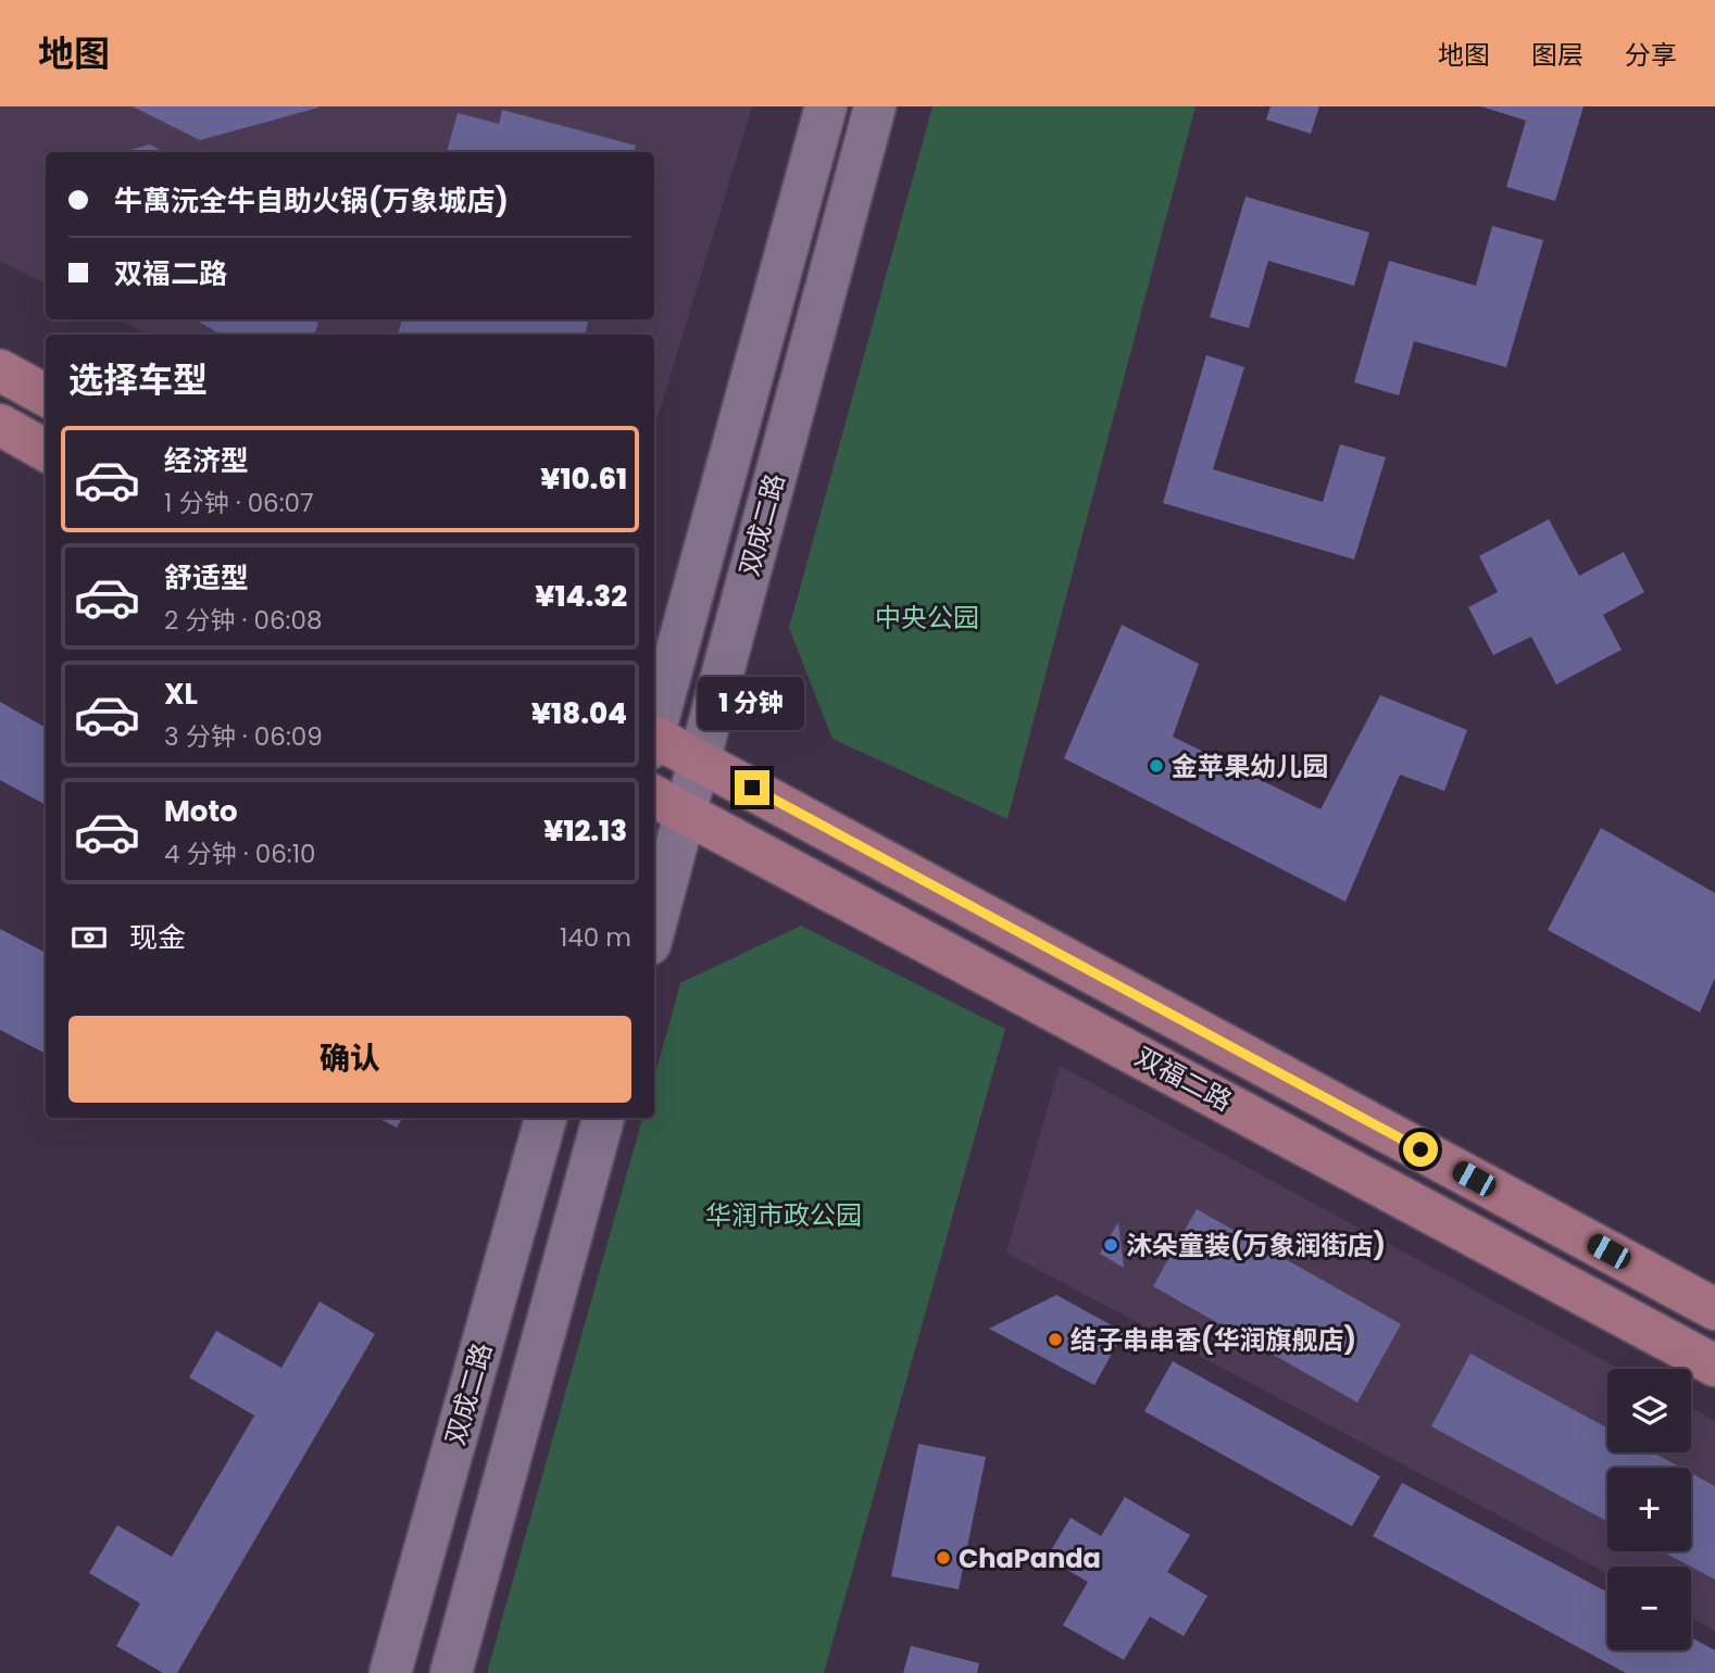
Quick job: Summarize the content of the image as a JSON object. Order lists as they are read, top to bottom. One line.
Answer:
{"streets":{"main road":["双福二路"],"street":["双成二路"]},"crossings":[["双成二路","双福二路"]],"parks":["中央公园","华润市政公园"],"places":["金苹果幼儿园","沐朵童装(万象润街店)","结子串串香(华润旗舰店)","ChaPanda"],"page":{"header":"地图","nav":["地图","图层","分享"],"banner":["牛萬沅全牛自助火锅(万象城店)","双福二路"],"heading":"选择车型","list":[{"name":"经济型","note":"1 分钟 · 06:07","value":"¥10.61"},{"name":"舒适型","note":"2 分钟 · 06:08","value":"¥14.32"},{"name":"XL","note":"3 分钟 · 06:09","value":"¥18.04"},{"name":"Moto","note":"4 分钟 · 06:10","value":"¥12.13"}],"bubble":"1 分钟","pay":["现金","140 m"],"buttons":"确认","map_buttons":["+","−"]}}
